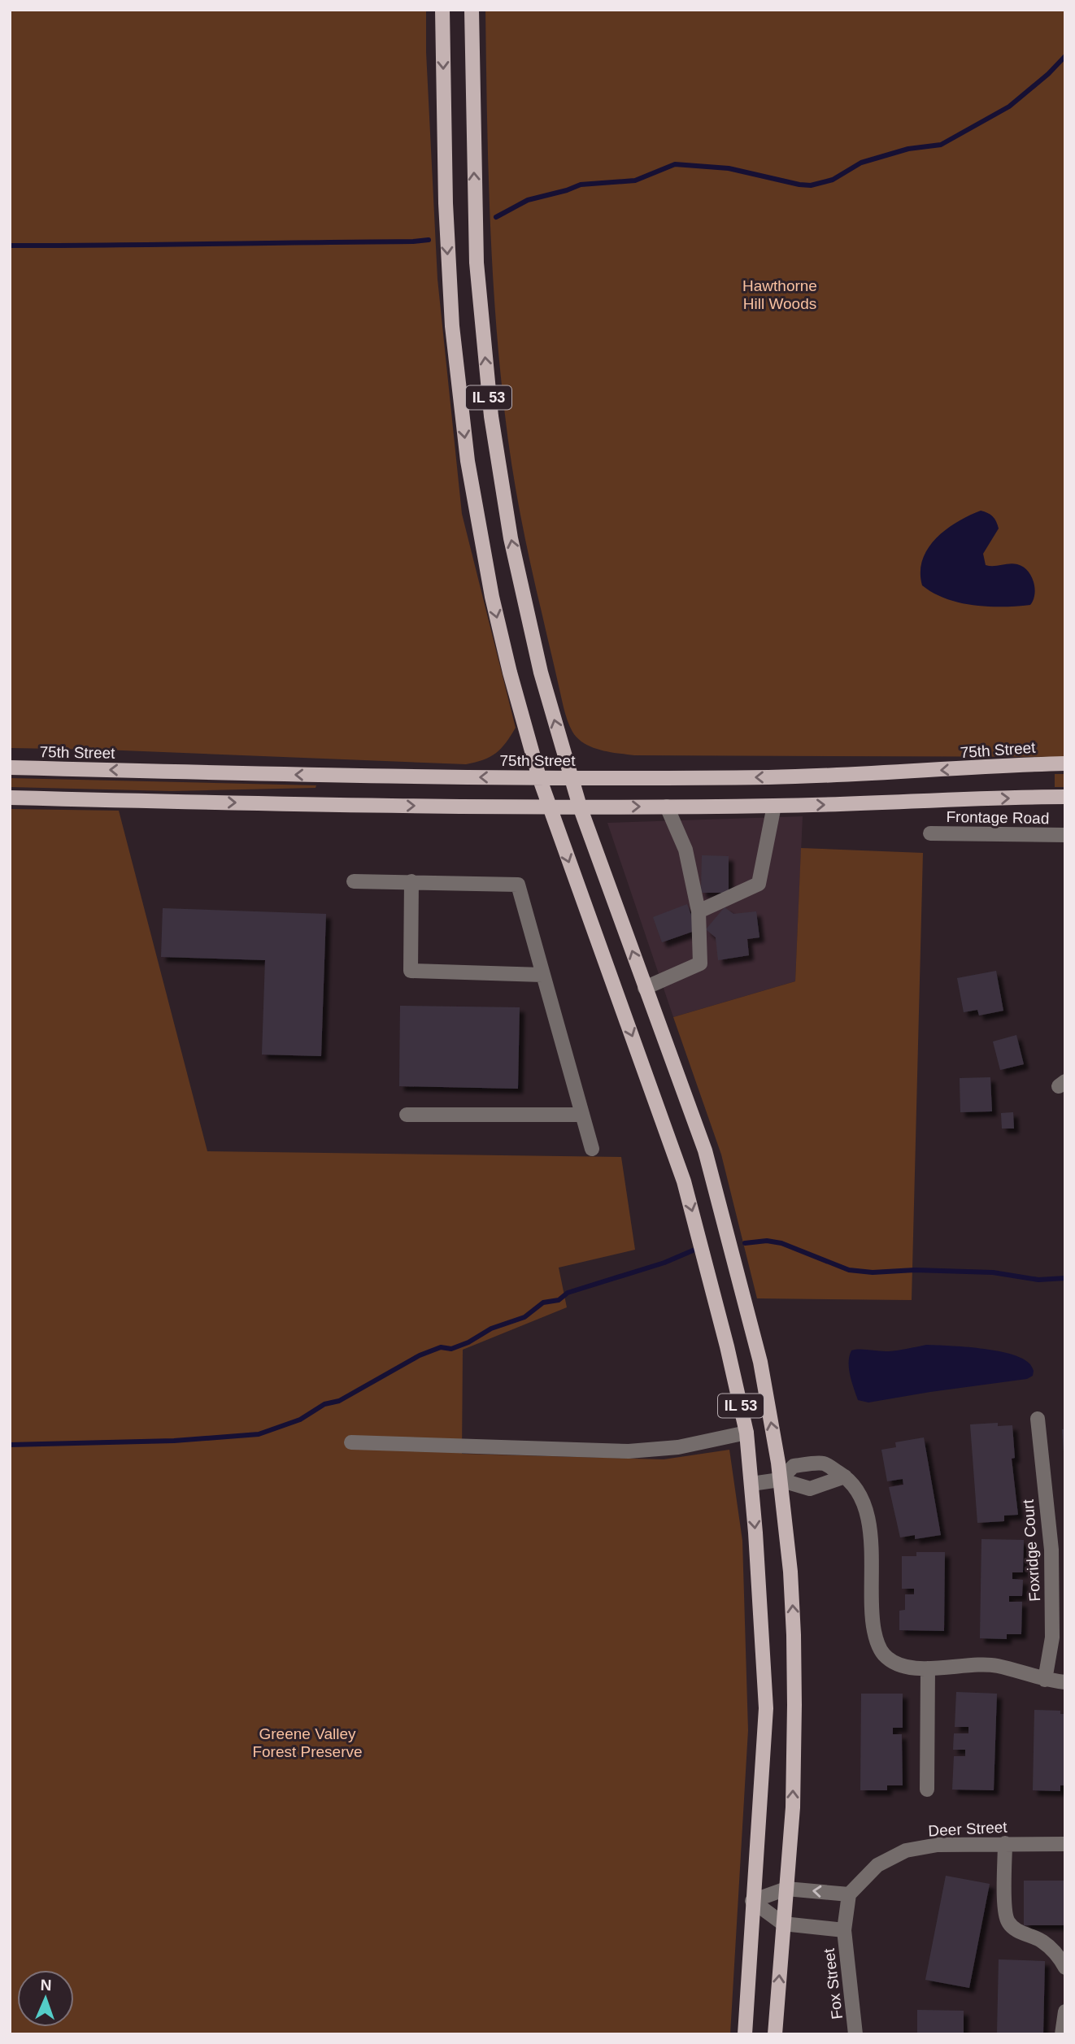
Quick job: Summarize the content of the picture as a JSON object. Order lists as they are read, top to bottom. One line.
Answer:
{"streets":{"main road":["IL 53","75th Street"],"street":["Frontage Road","Foxridge Court","Deer Street","Fox Street"]},"crossings":[["IL 53","75th Street"]],"parks":["Hawthorne Hill Woods","Greene Valley Forest Preserve"],"north":"top"}
